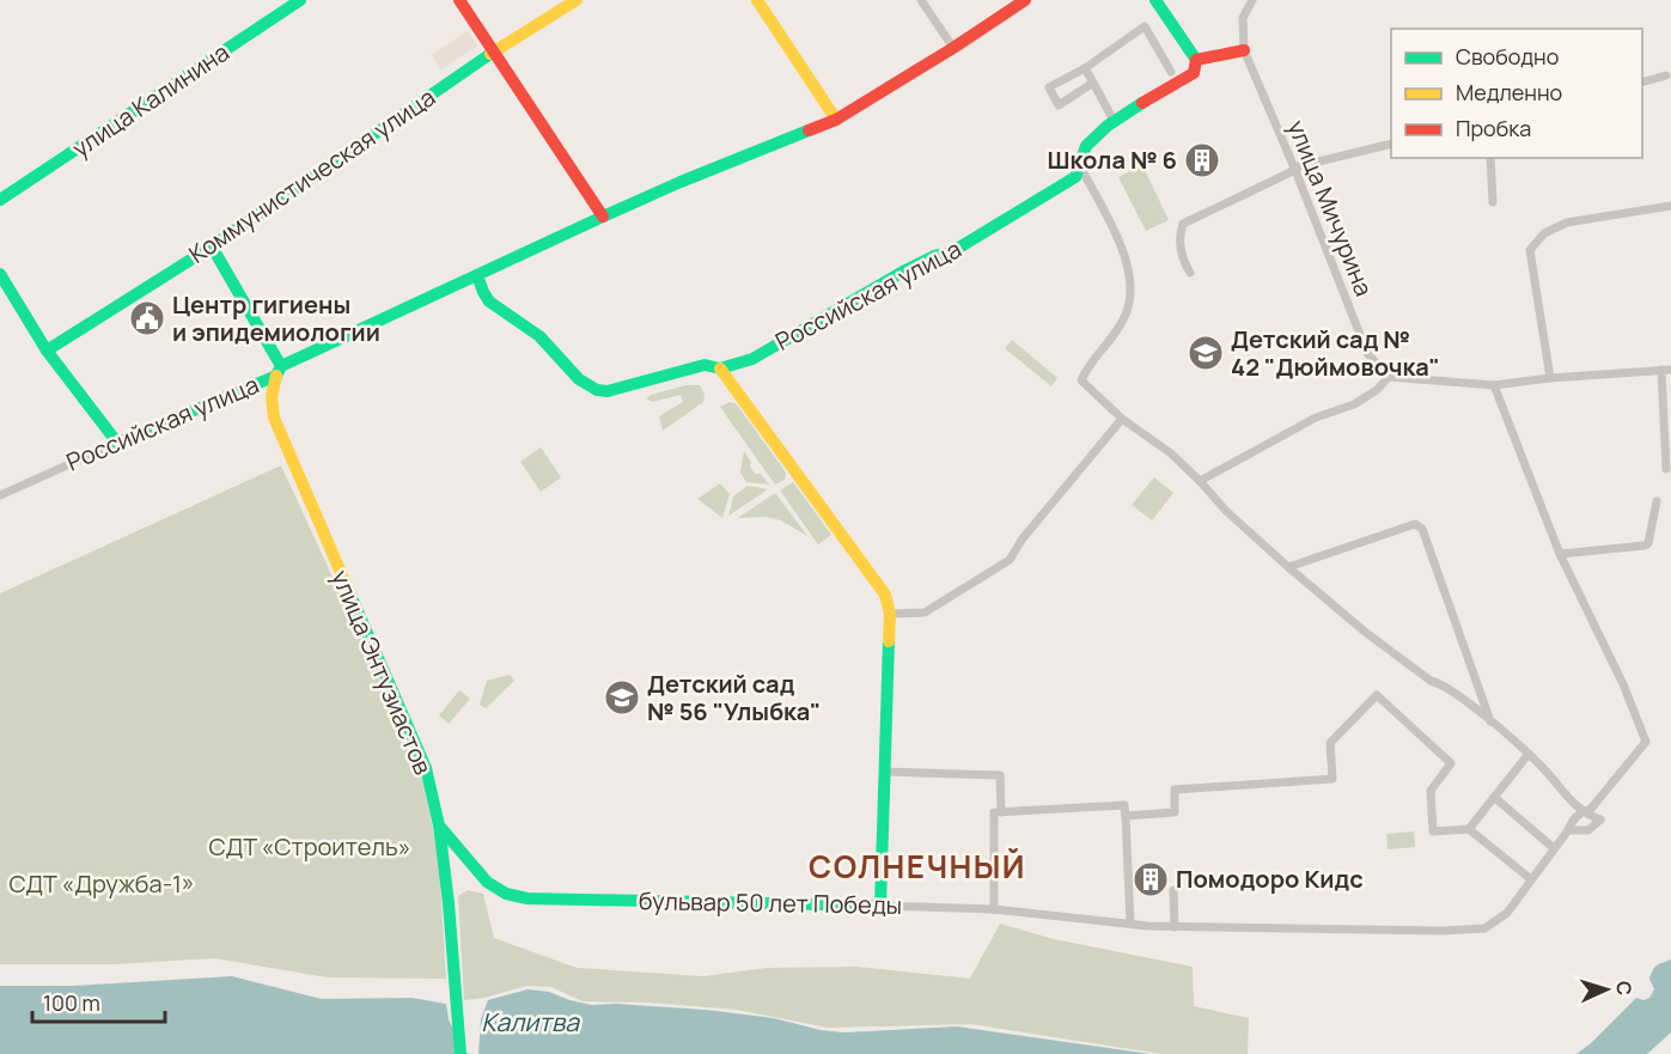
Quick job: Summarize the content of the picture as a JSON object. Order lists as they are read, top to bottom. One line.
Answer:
{"streets":{"street":["улица Калинина","Коммунистическая улица","улица Мичурина","Российская улица","улица Энтузиастов","бульвар 50 лет Победы"]},"crossings":[["Российская улица","улица Энтузиастов"],["улица Энтузиастов","бульвар 50 лет Победы"]],"districts":["СОЛНЕЧНЫЙ"],"water":["Калитва"],"parks":["СДТ «Строитель»","СДТ «Дружба-1»"],"places":{"building":["Школа № 6","Помодоро Кидс"],"public building":["Центр гигиены и эпидемиологии"],"school or university":["Детский сад № 42 \"Дюймовочка\"","Детский сад № 56 \"Улыбка\""]},"legend":["Свободно","Медленно","Пробка"],"scale_bar":"100 m","north":"right"}
